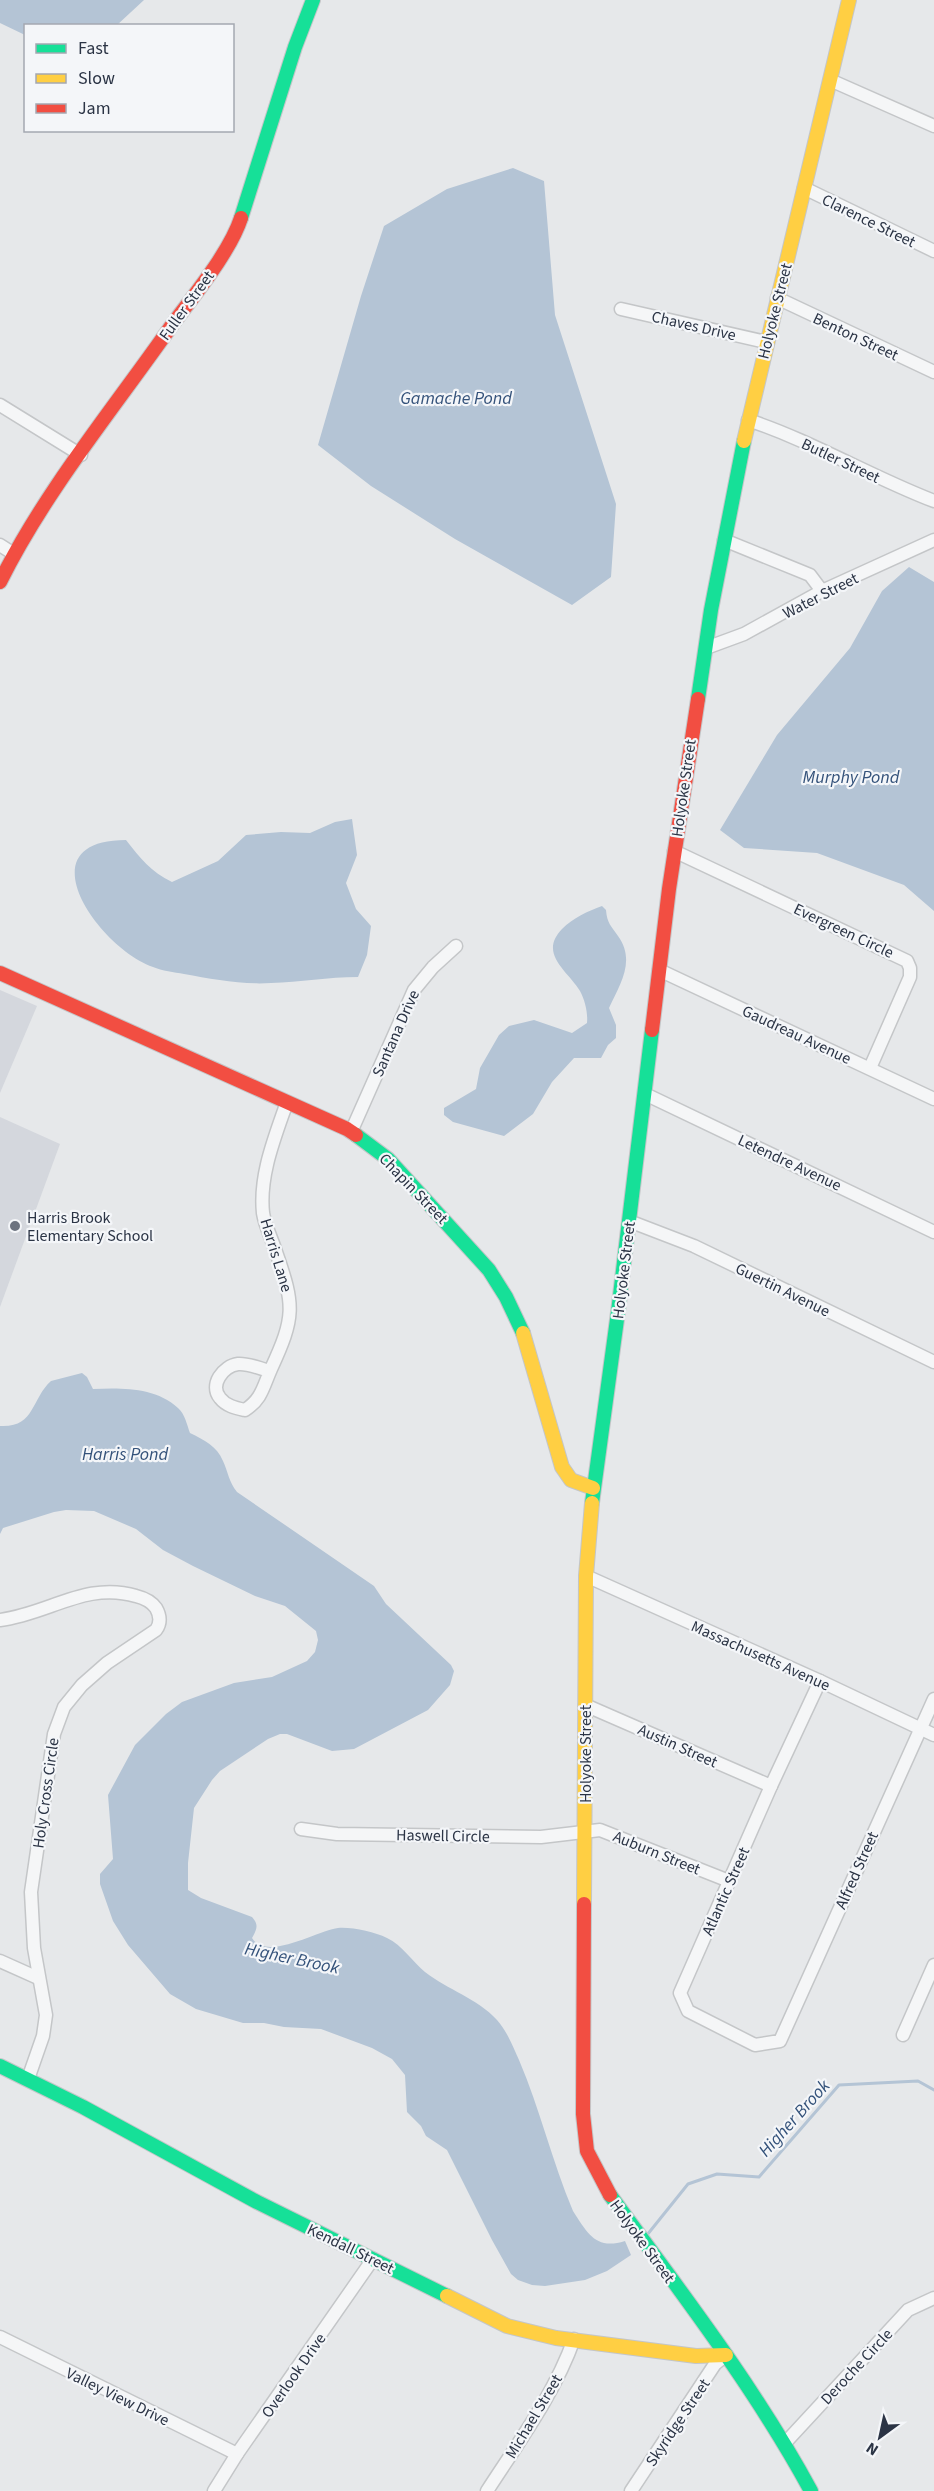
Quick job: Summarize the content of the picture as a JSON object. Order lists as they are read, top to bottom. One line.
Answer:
{"streets":{"main road":["Fuller Street","Holyoke Street","Chapin Street","Kendall Street"],"street":["Clarence Street","Chaves Drive","Benton Street","Butler Street","Water Street","Evergreen Circle","Santana Drive","Gaudreau Avenue","Letendre Avenue","Harris Lane","Guertin Avenue","Massachusetts Avenue","Austin Street","Holy Cross Circle","Haswell Circle","Auburn Street","Alfred Street","Atlantic Street","Deroche Circle","Overlook Drive","Valley View Drive","Michael Street","Skyridge Street"]},"crossings":[["Clarence Street","Holyoke Street"],["Holyoke Street","Chaves Drive"],["Holyoke Street","Benton Street"],["Holyoke Street","Butler Street"],["Holyoke Street","Water Street"],["Holyoke Street","Evergreen Circle"],["Holyoke Street","Gaudreau Avenue"],["Holyoke Street","Letendre Avenue"],["Holyoke Street","Chapin Street"],["Holyoke Street","Guertin Avenue"],["Holyoke Street","Massachusetts Avenue"],["Holyoke Street","Austin Street"],["Holyoke Street","Haswell Circle"],["Holyoke Street","Auburn Street"],["Holyoke Street","Kendall Street"],["Holyoke Street","Deroche Circle"],["Holyoke Street","Skyridge Street"],["Evergreen Circle","Gaudreau Avenue"],["Santana Drive","Chapin Street"],["Chapin Street","Harris Lane"],["Massachusetts Avenue","Alfred Street"],["Massachusetts Avenue","Atlantic Street"],["Austin Street","Atlantic Street"],["Holy Cross Circle","Kendall Street"],["Haswell Circle","Auburn Street"],["Auburn Street","Atlantic Street"],["Alfred Street","Atlantic Street"],["Kendall Street","Overlook Drive"],["Kendall Street","Michael Street"],["Kendall Street","Skyridge Street"],["Overlook Drive","Valley View Drive"]],"water":["Gamache Pond","Murphy Pond","Harris Pond","Higher Brook"],"places":["Harris Brook Elementary School"],"legend":["Fast","Slow","Jam"],"north":"bottom left"}
